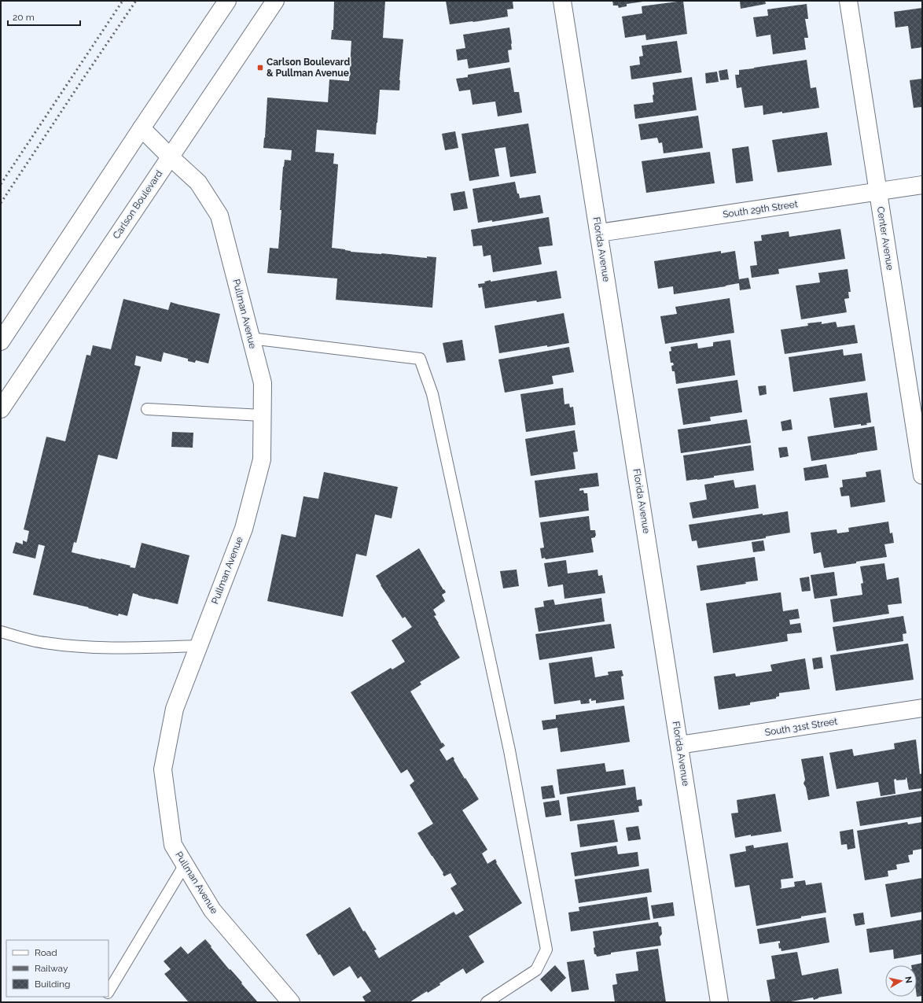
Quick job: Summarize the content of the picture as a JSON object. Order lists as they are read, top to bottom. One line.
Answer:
{"streets":{"street":["Carlson Boulevard","South 29th Street","Center Avenue","Florida Avenue","Pullman Avenue","South 31st Street"]},"crossings":[["Carlson Boulevard","Pullman Avenue"],["South 29th Street","Center Avenue"],["South 29th Street","Florida Avenue"],["Florida Avenue","South 31st Street"]],"places":{"transit":["Carlson Boulevard & Pullman Avenue"]},"legend":["Road","Railway","Building"],"scale_bar":"20 m","north":"right"}
